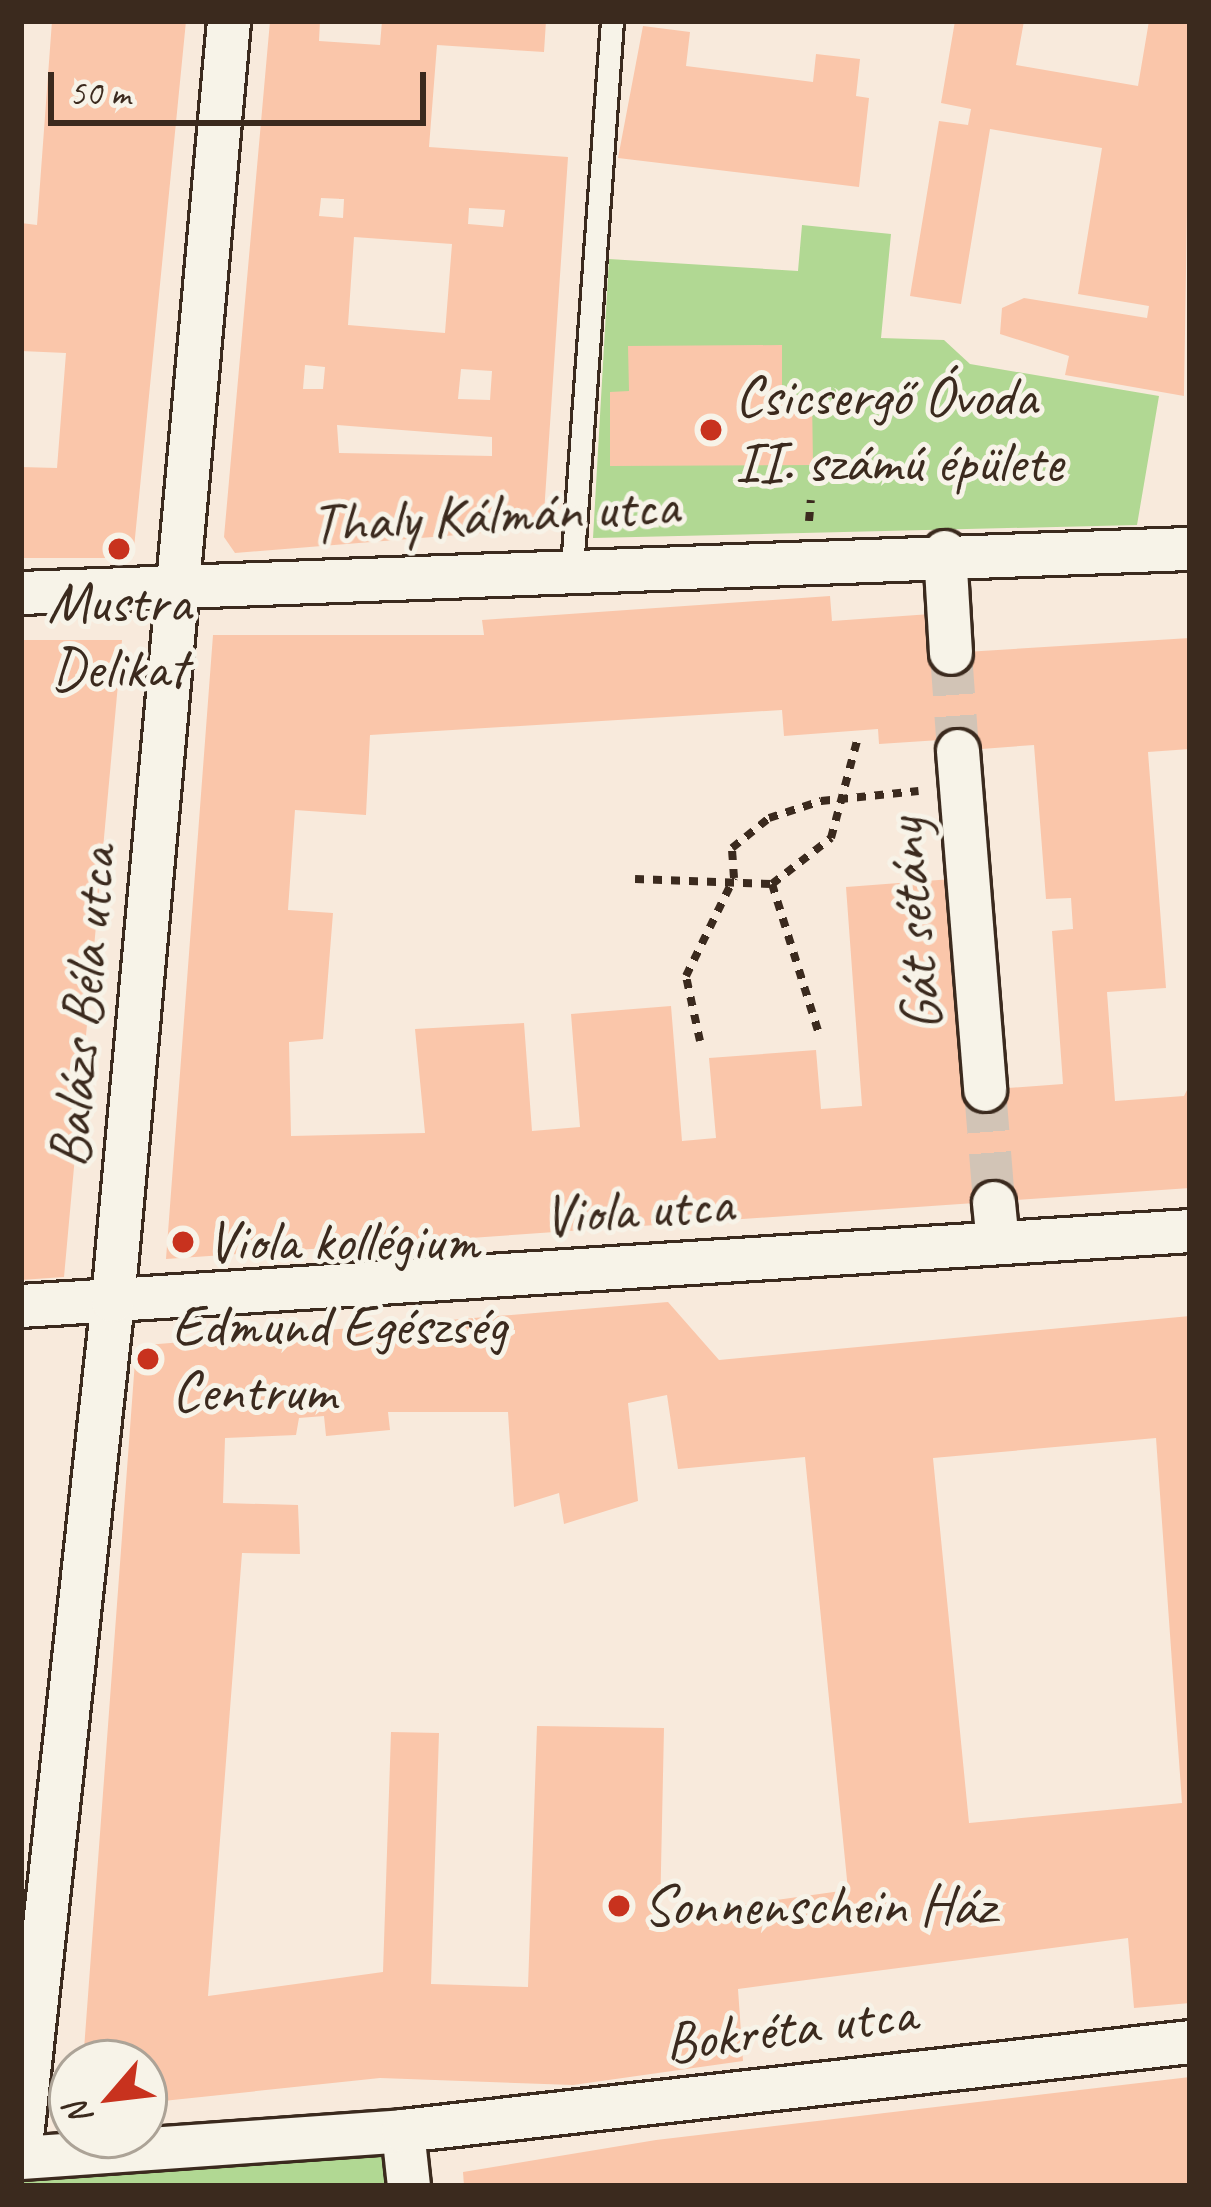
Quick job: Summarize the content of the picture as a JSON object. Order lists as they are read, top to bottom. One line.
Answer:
{"streets":{"street":["Thaly Kálmán utca","Gát sétány","Balázs Béla utca","Viola utca","Bokréta utca"]},"crossings":[["Thaly Kálmán utca","Balázs Béla utca"],["Balázs Béla utca","Viola utca"]],"places":["Csicsergő Óvoda II. számú épülete","Mustra Delikat","Viola kollégium","Edmund Egészség Centrum","Sonnenschein Ház"],"scale_bar":"50 m","north":"bottom left"}
